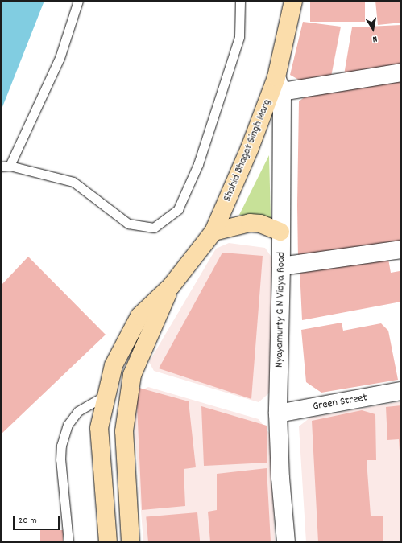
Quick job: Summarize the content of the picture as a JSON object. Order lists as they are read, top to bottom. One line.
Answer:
{"streets":{"main road":["Shahid Bhagat Singh Marg"],"street":["Nyayamurty G N Vidya Road","Green Street"]},"crossings":[["Shahid Bhagat Singh Marg","Nyayamurty G N Vidya Road"],["Nyayamurty G N Vidya Road","Green Street"]],"scale_bar":"20 m","north":"bottom"}
